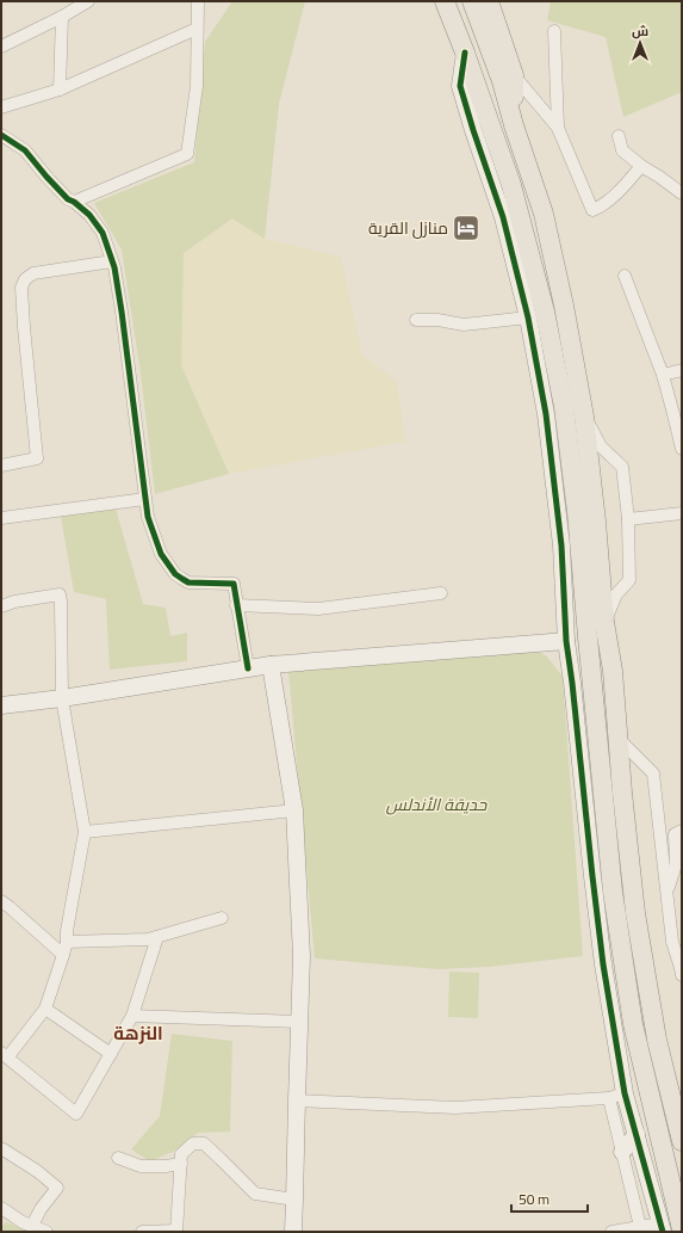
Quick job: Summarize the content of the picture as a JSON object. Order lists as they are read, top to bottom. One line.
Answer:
{"districts":["النزهة"],"parks":["حديقة الأندلس"],"places":{"hotel":["منازل القرية"]},"scale_bar":"50 m","north":"top"}
